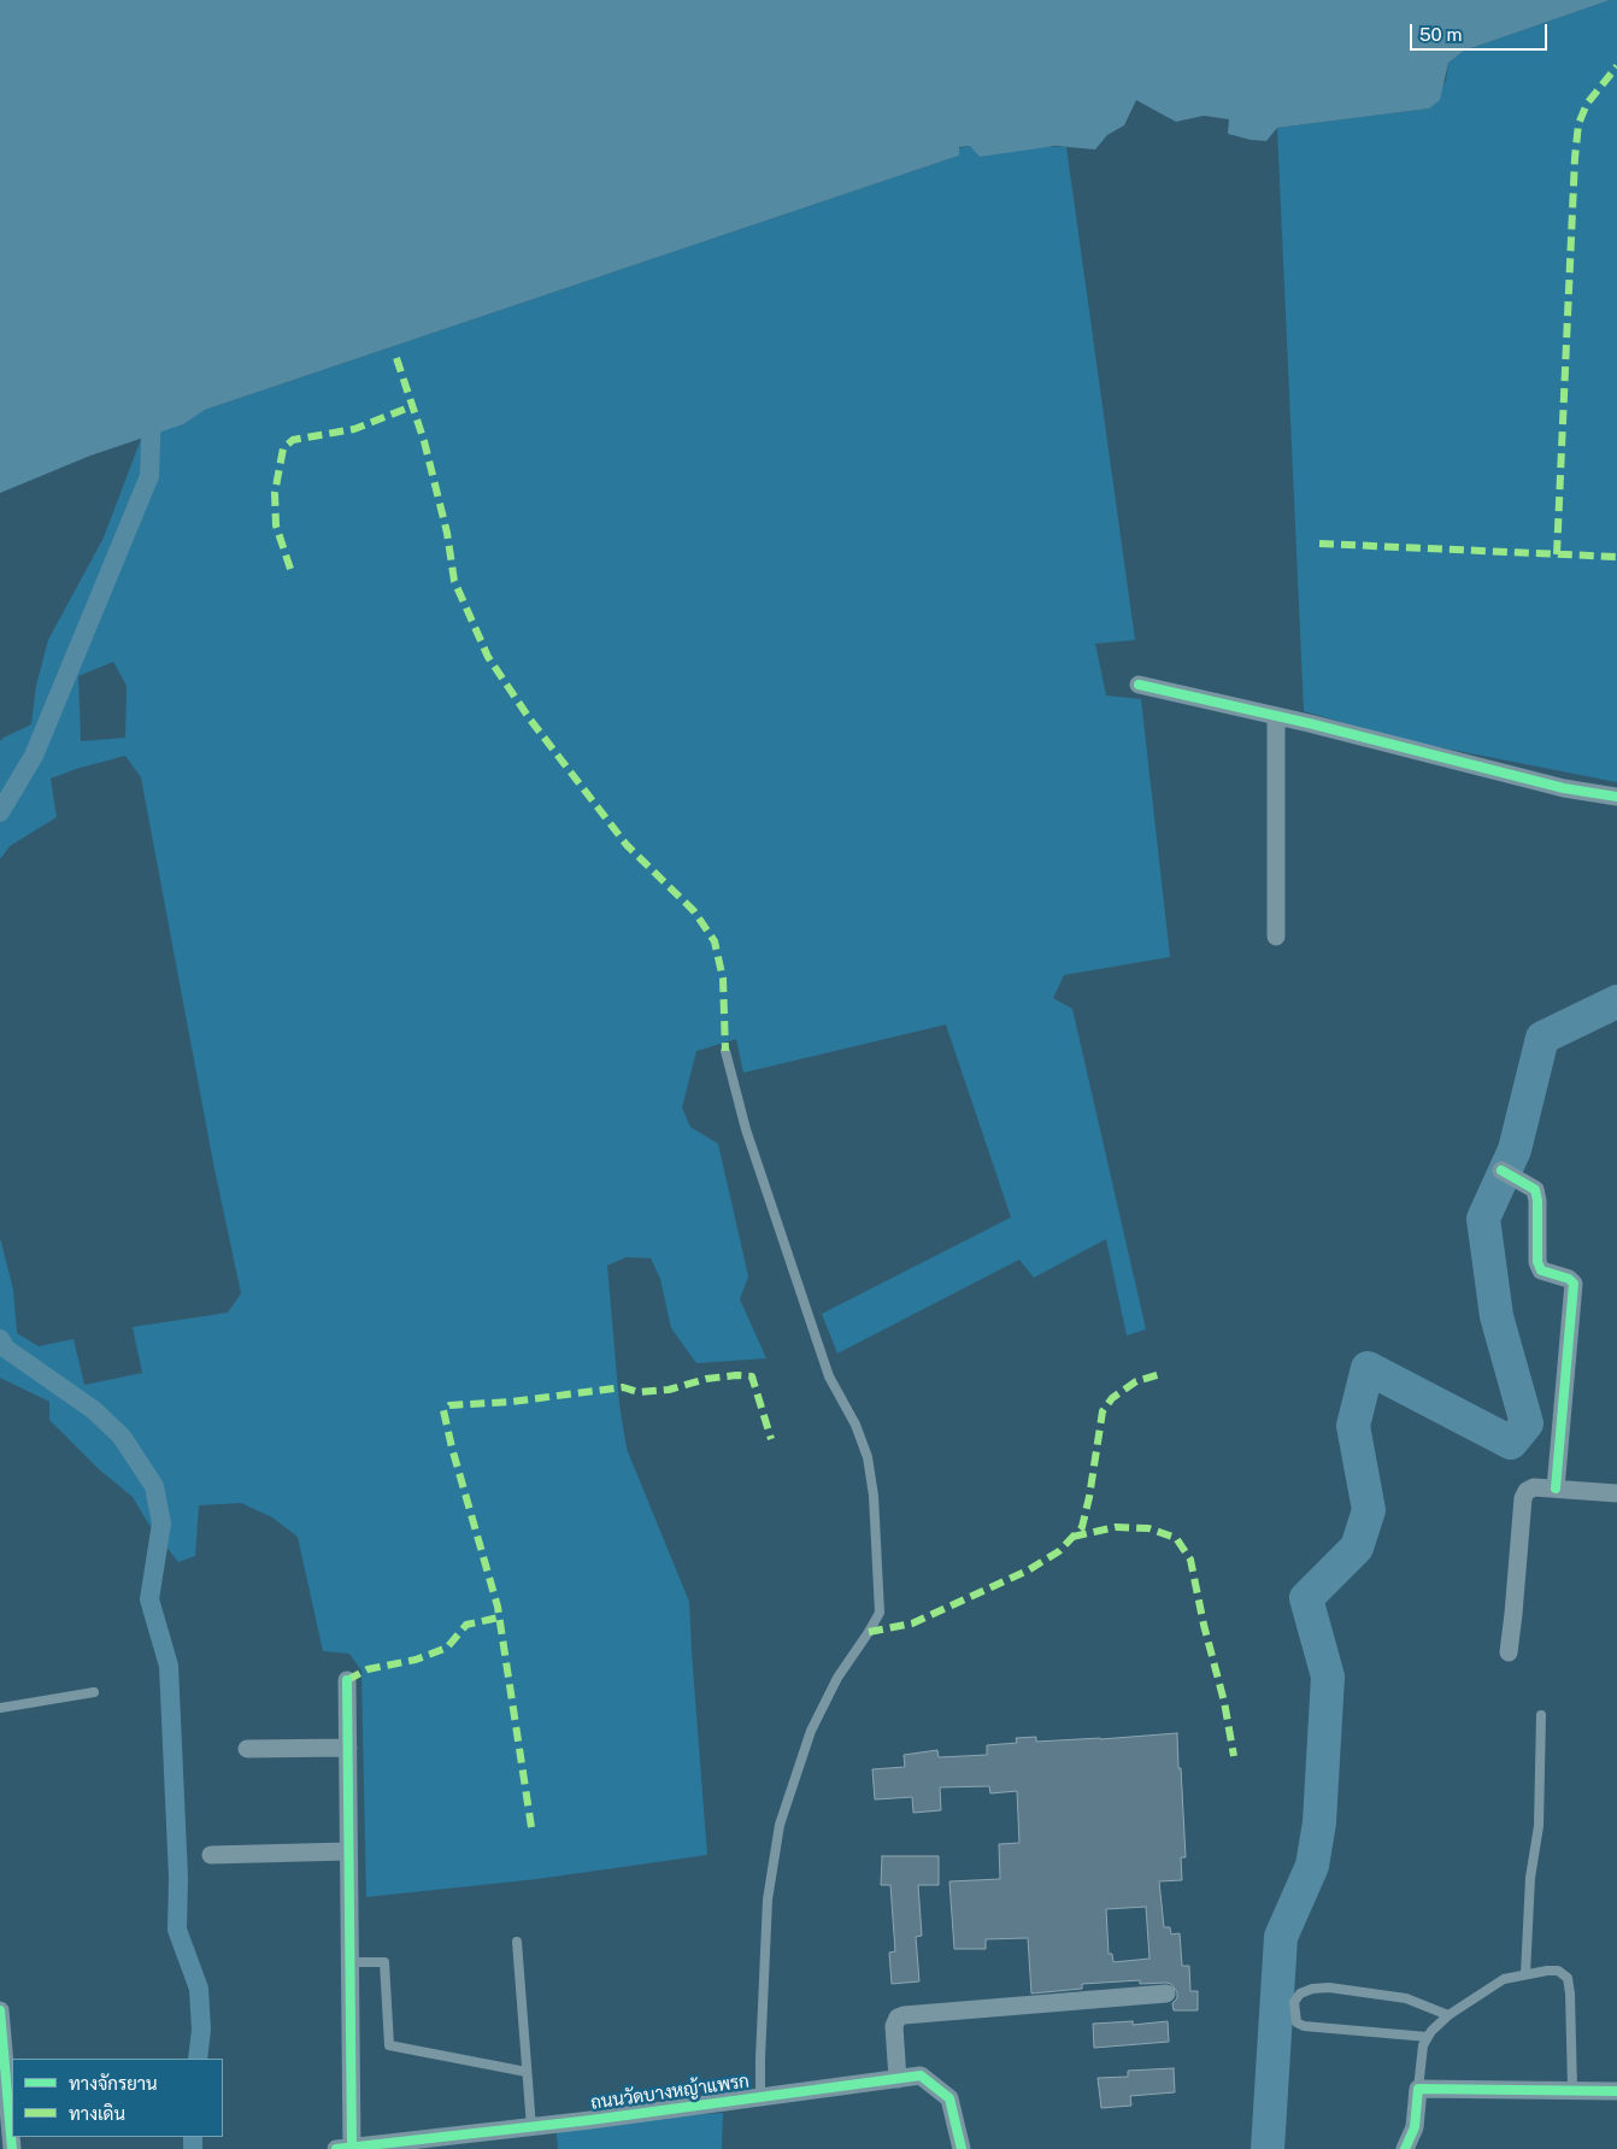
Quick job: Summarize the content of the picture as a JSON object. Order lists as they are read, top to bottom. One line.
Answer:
{"streets":{"street":["ถนนวัดบางหญ้าแพรก"]},"legend":["ทางจักรยาน","ทางเดิน"],"scale_bar":"50 m"}
